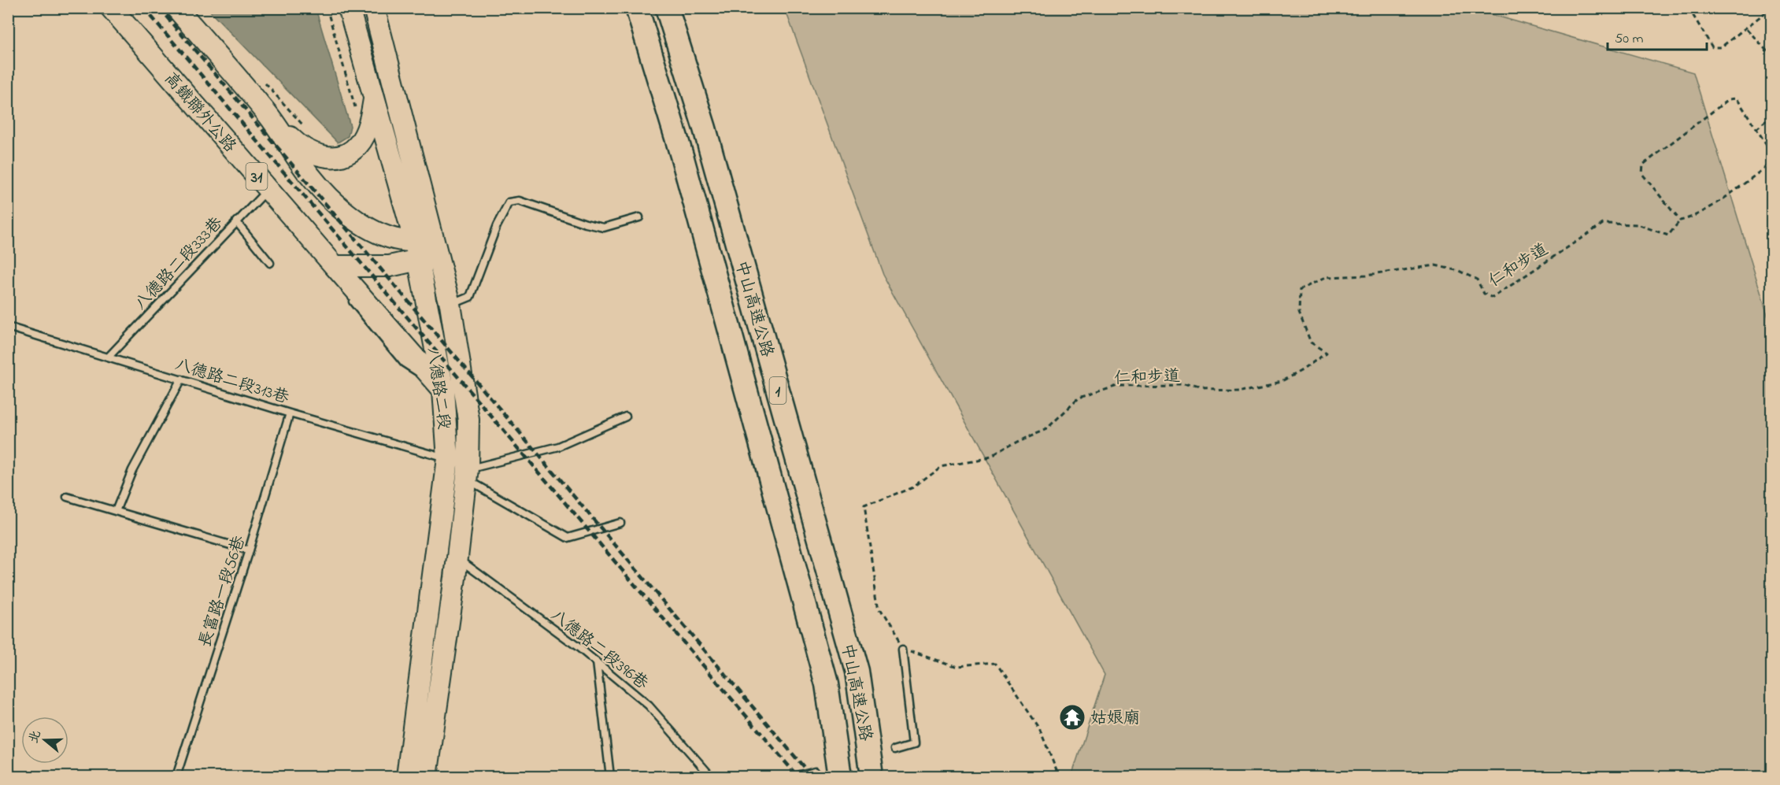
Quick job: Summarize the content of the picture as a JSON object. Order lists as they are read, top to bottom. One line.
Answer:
{"streets":{"highway":["中山高速公路","1"],"main road":["高鐵聯外公路","31","八德路二段"],"lane":["八德路二段333巷","八德路二段313巷","長富路一段56巷","八德路二段396巷"],"path":["仁和步道"]},"crossings":[["高鐵聯外公路","31"],["高鐵聯外公路","八德路二段333巷"],["31","八德路二段"],["八德路二段333巷","八德路二段313巷"],["八德路二段313巷","八德路二段"],["八德路二段313巷","長富路一段56巷"],["八德路二段","八德路二段396巷"]],"places":{"temple":["姑娘廟"]},"scale_bar":"50 m","north":"left"}
